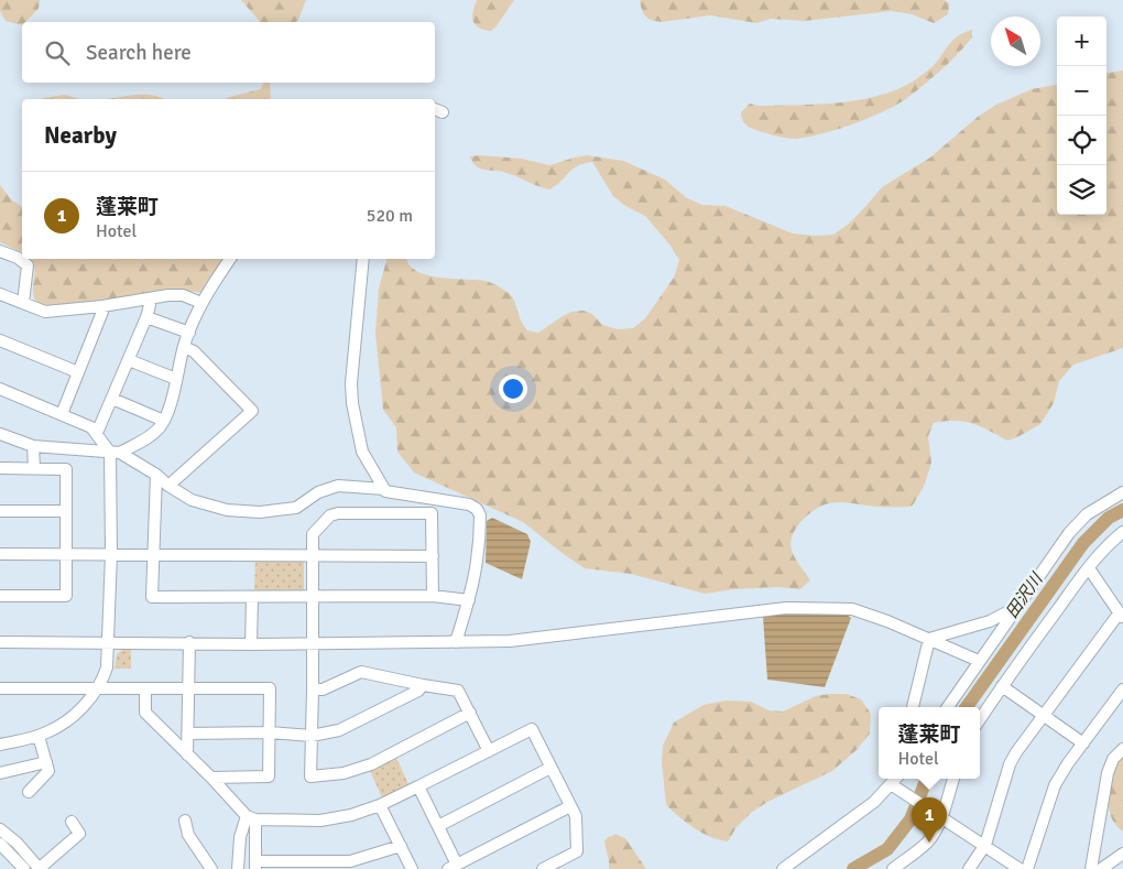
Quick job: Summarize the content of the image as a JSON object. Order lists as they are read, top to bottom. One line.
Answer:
{"water":["田沢川"],"north":"top left","page":{"map_buttons":["+","−"],"search":"Search here","heading":"Nearby","list":[{"mark":"1","name":"蓬莱町","note":"Hotel","value":"520 m"}],"popup":["蓬莱町","Hotel"],"pins":"1"}}
